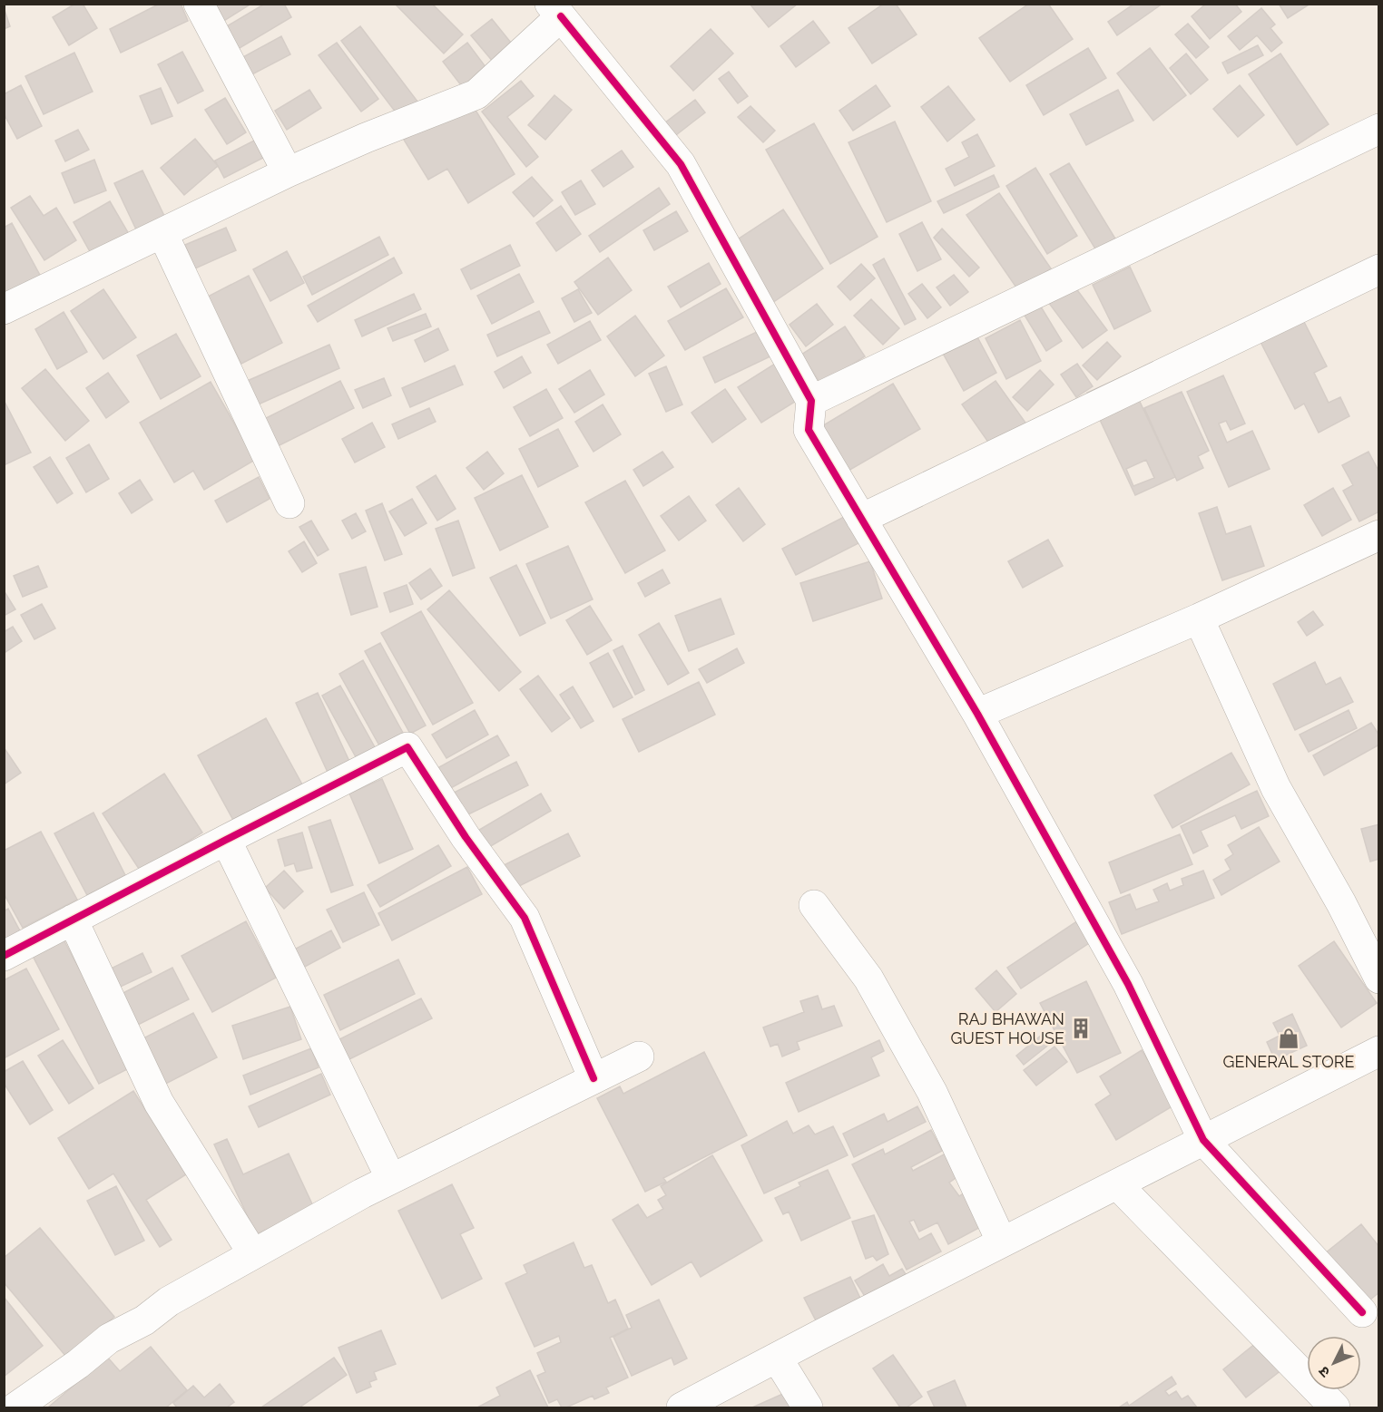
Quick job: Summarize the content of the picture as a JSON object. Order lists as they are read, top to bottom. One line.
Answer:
{"places":{"building":["RAJ BHAWAN GUEST HOUSE"],"shop":["GENERAL STORE"]},"north":"bottom left"}
